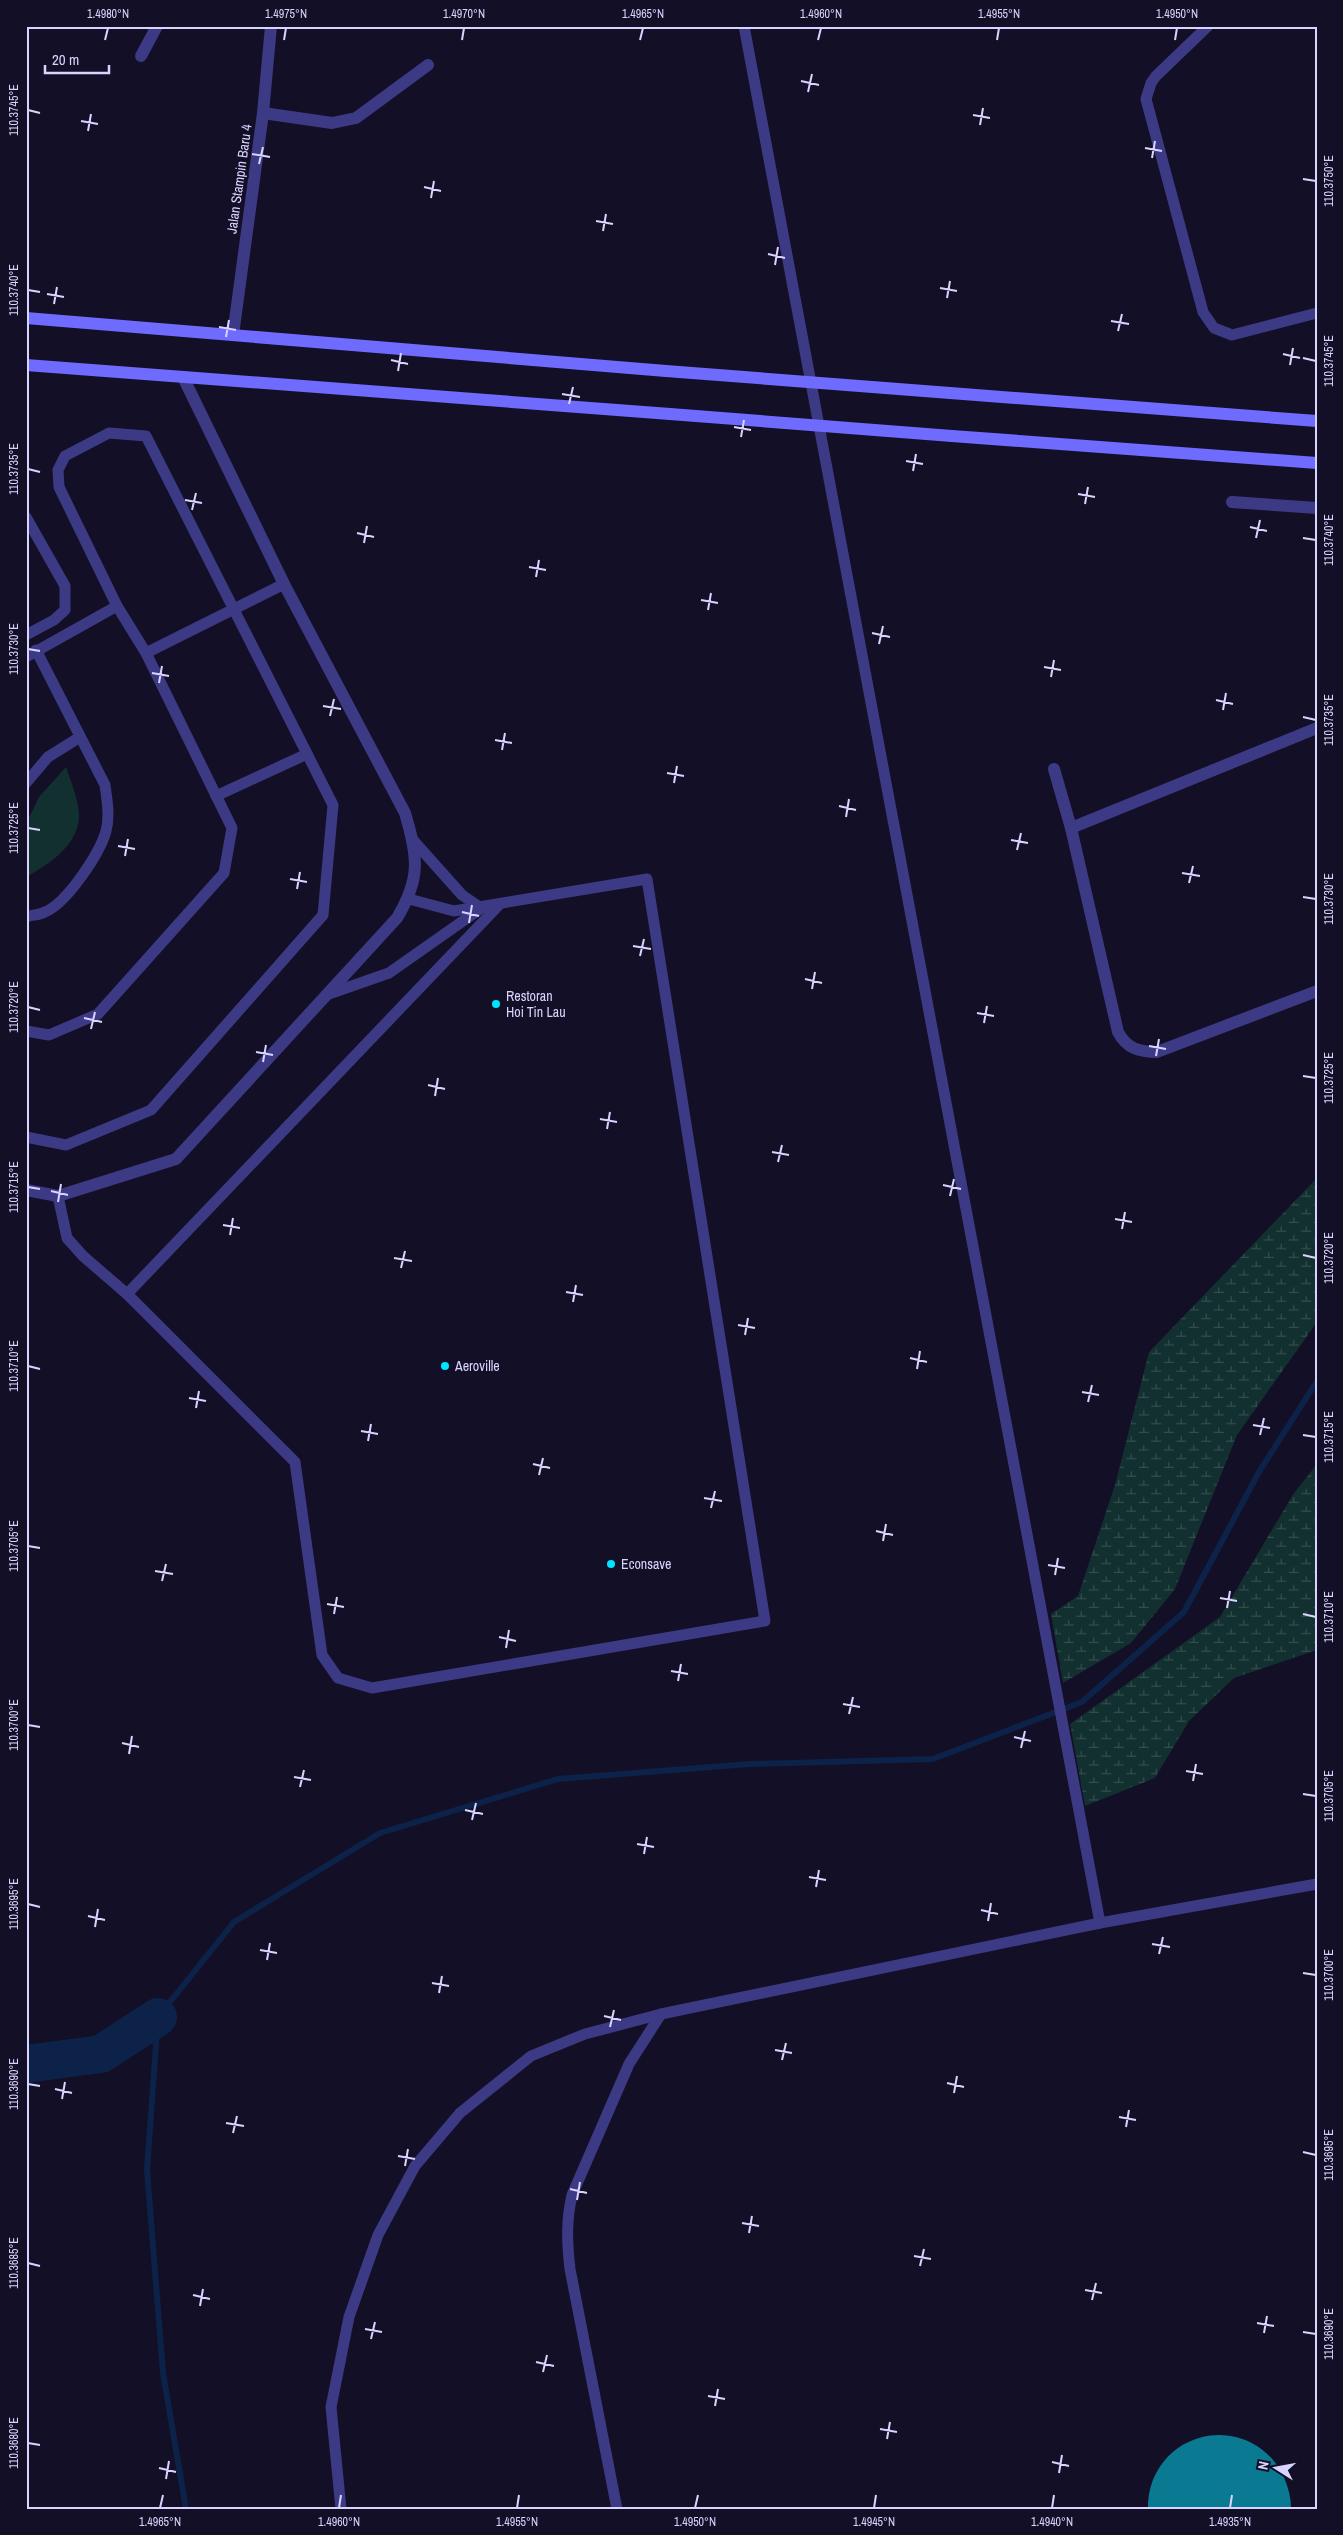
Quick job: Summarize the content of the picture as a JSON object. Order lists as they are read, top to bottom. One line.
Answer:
{"streets":{"street":["Jalan Stampin Baru 4"]},"places":["Restoran Hoi Tin Lau","Aeroville","Econsave"],"scale_bar":"20 m","north":"left","coordinates":["1.4980°N","1.4975°N","1.4970°N","1.4965°N","1.4960°N","1.4955°N","1.4950°N","110.3745°E","110.3750°E","110.3740°E","110.3735°E","110.3730°E","110.3725°E","110.3720°E","110.3715°E","110.3710°E","110.3705°E","110.3700°E","110.3695°E","110.3690°E","110.3685°E","110.3680°E","1.4945°N","1.4940°N","1.4935°N"]}
